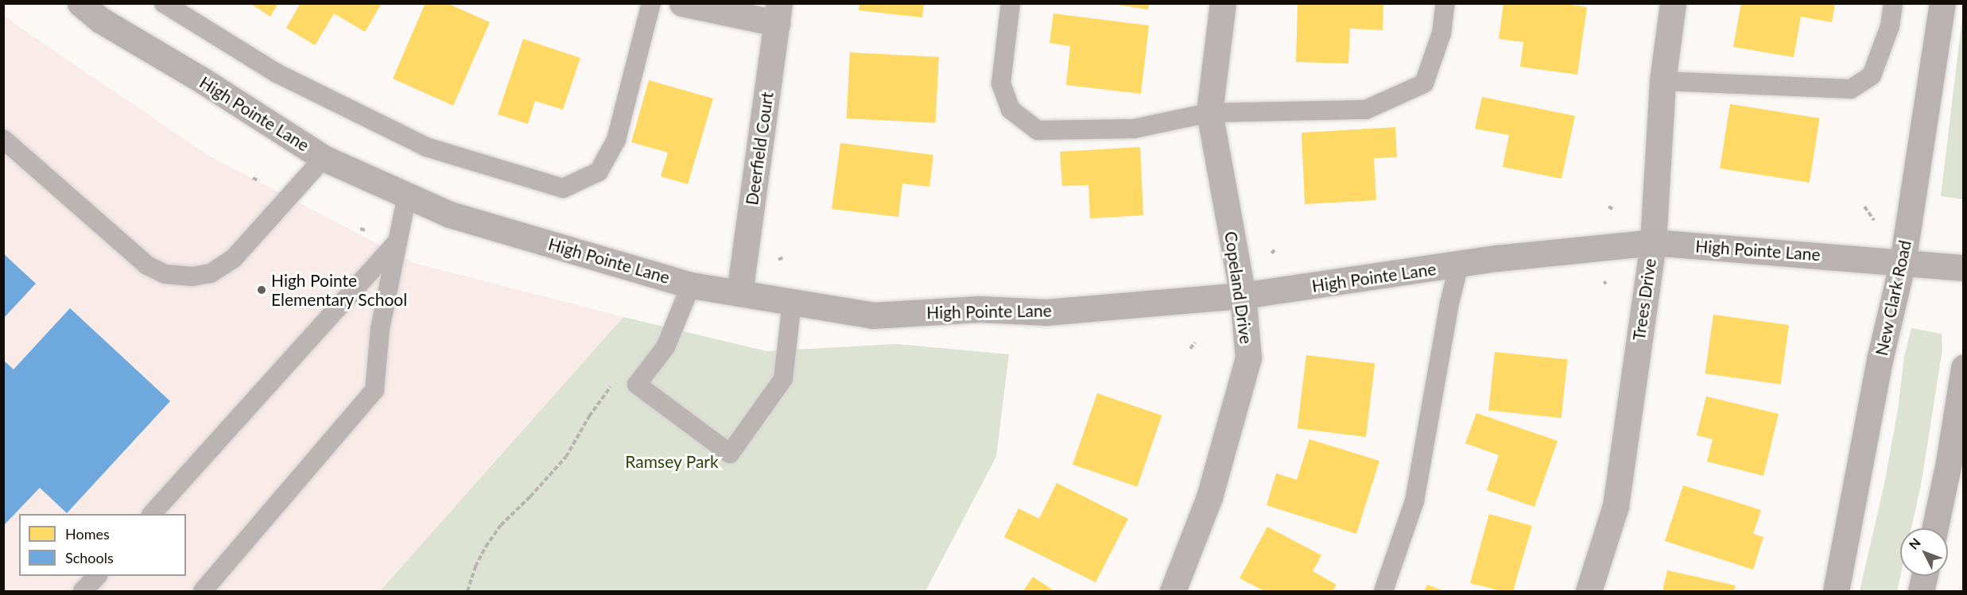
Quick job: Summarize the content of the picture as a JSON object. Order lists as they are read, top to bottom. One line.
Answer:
{"streets":{"street":["High Pointe Lane","Deerfield Court","Copeland Drive","New Clark Road","Trees Drive"]},"crossings":[["High Pointe Lane","Deerfield Court"],["High Pointe Lane","Copeland Drive"],["High Pointe Lane","New Clark Road"],["High Pointe Lane","Trees Drive"]],"parks":["Ramsey Park"],"places":["High Pointe Elementary School"],"legend":["Homes","Schools"],"north":"top left"}
